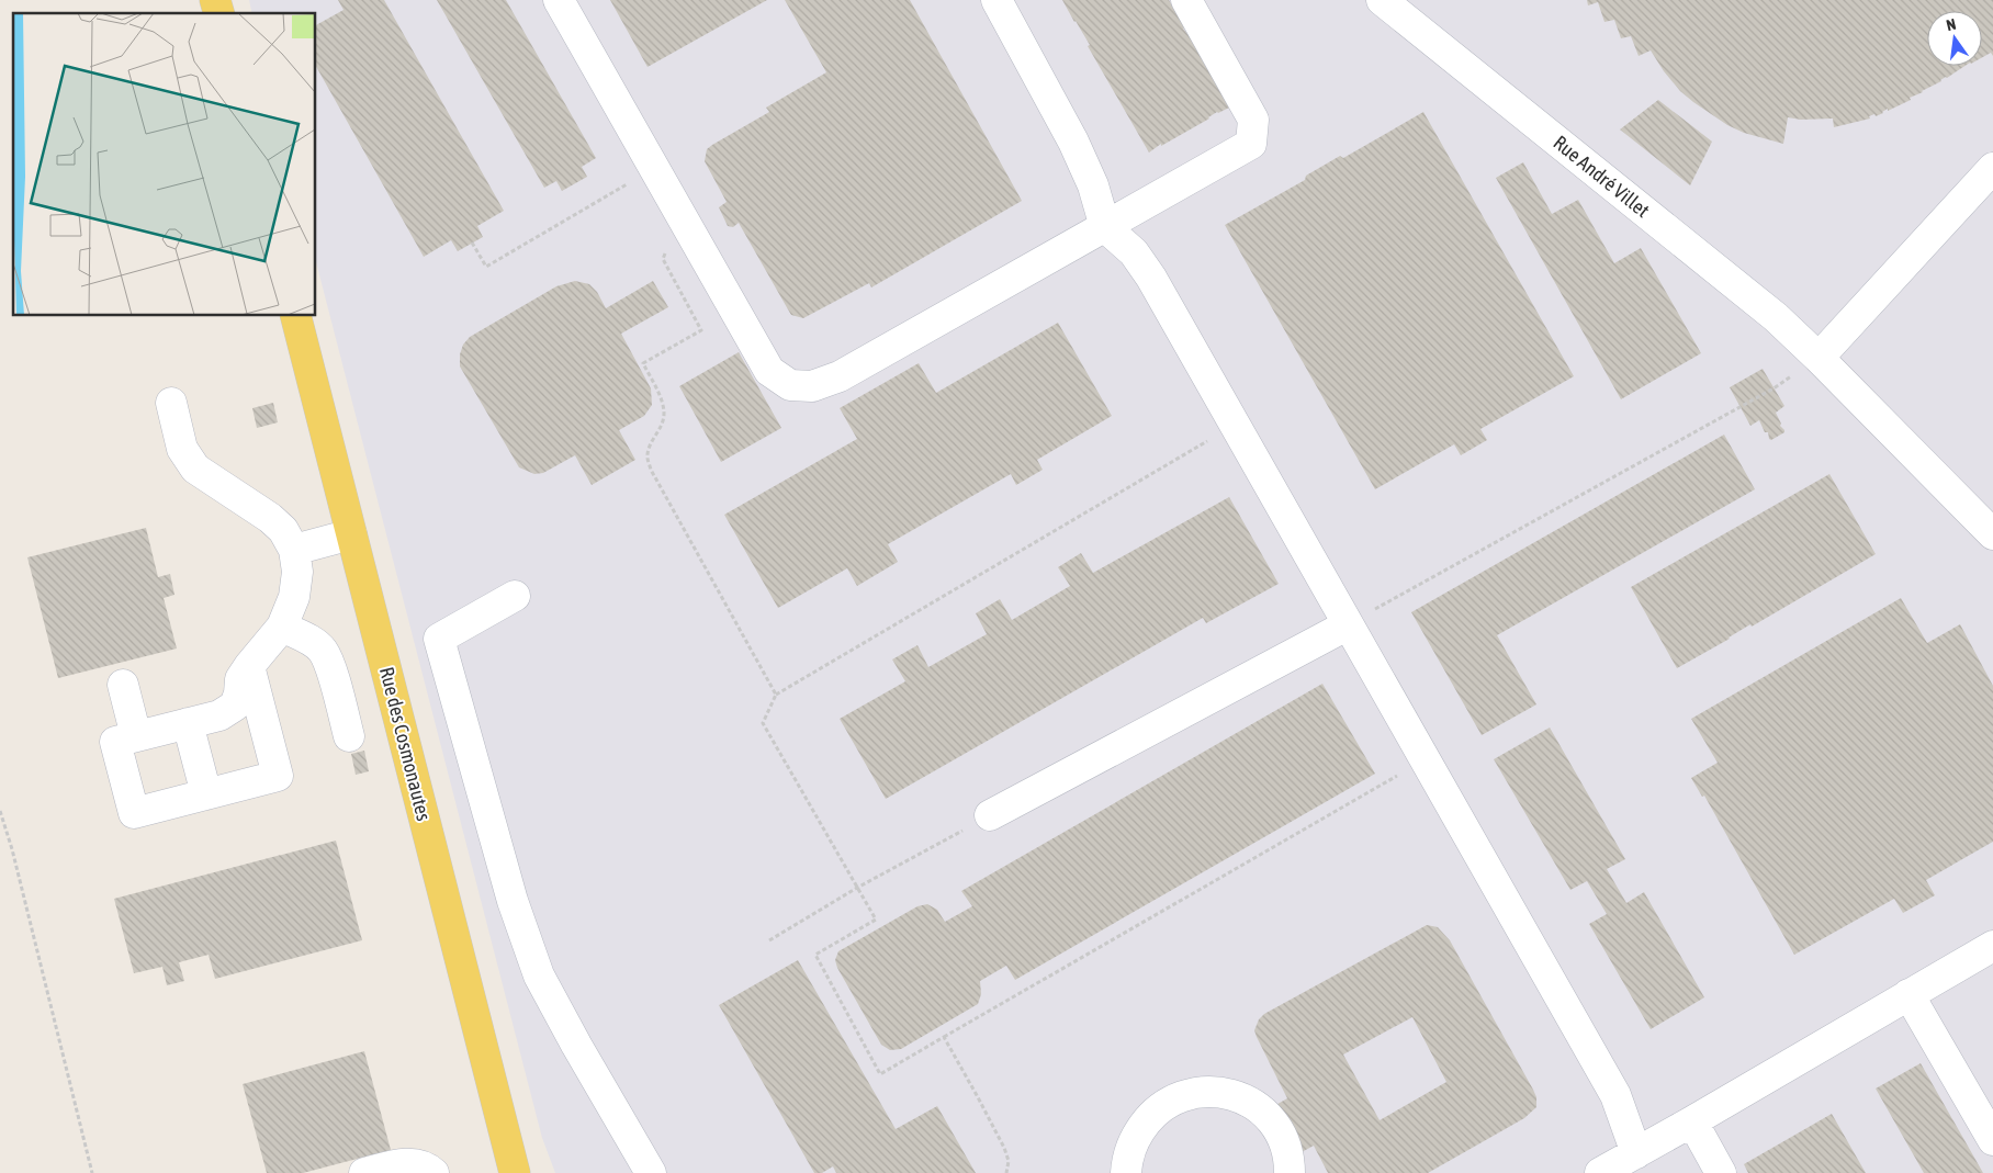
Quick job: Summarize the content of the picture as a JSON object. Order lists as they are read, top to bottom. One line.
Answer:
{"streets":{"main road":["Rue des Cosmonautes"],"lane":["Rue André Villet"]},"north":"top"}
